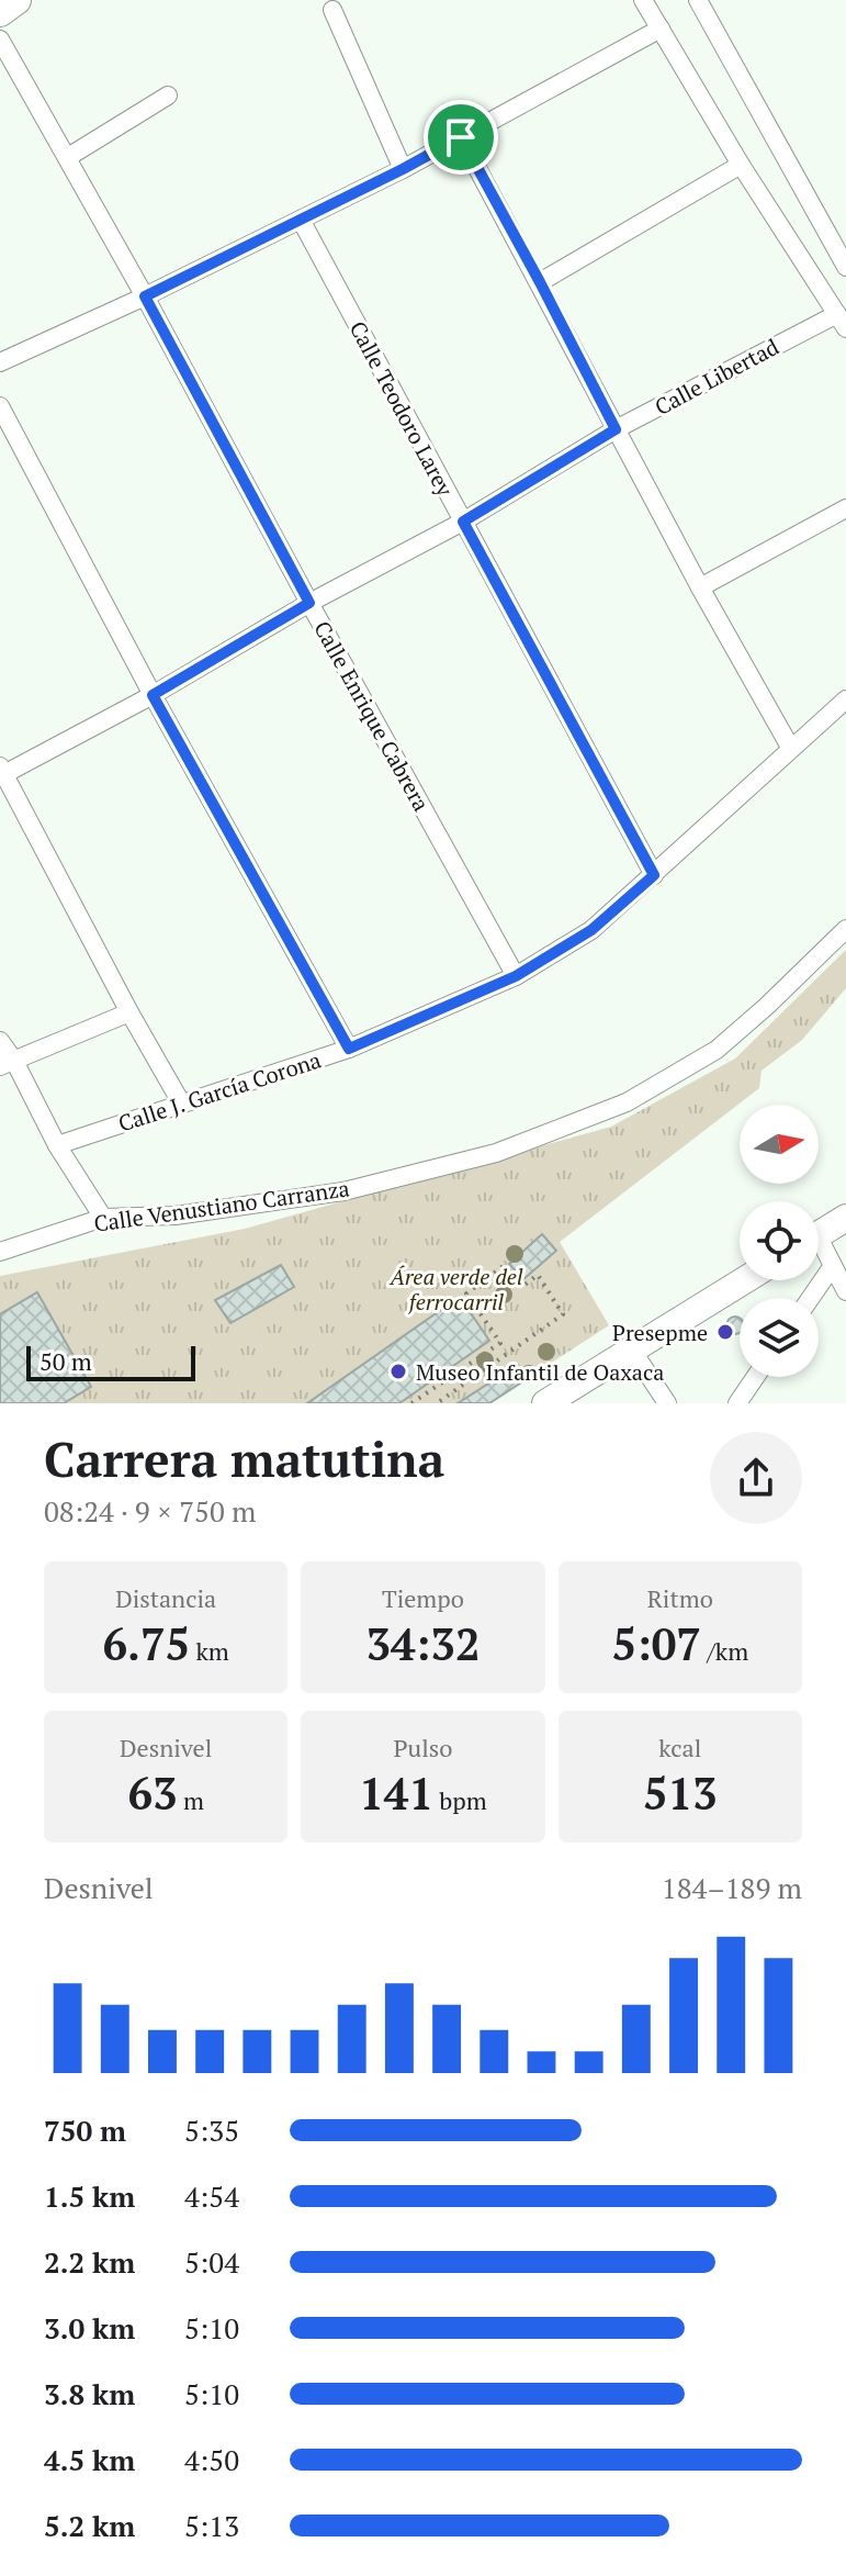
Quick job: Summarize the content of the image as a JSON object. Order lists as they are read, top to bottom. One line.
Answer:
{"streets":{"street":["Calle Libertad","Calle Teodoro Larey","Calle Enrique Cabrera","Calle J. García Corona","Calle Venustiano Carranza"]},"crossings":[["Calle Libertad","Calle Teodoro Larey"],["Calle Libertad","Calle Enrique Cabrera"],["Calle Teodoro Larey","Calle J. García Corona"],["Calle Enrique Cabrera","Calle J. García Corona"]],"parks":["Área verde del ferrocarril"],"places":["Presepme","Museo Infantil de Oaxaca"],"scale_bar":"50 m","north":"right","page":{"scale":"50 m","heading":["Carrera matutina","08:24 · 9 × 750 m"],"stats":[["Distancia","6.75 km"],["Tiempo","34:32"],["Ritmo","5:07 /km"],["Desnivel","63 m"],["Pulso","141 bpm"],["kcal","513"]],"chart":["Desnivel","184–189 m"],"list":[{"name":"750 m","note":"5:35"},{"name":"1.5 km","note":"4:54"},{"name":"2.2 km","note":"5:04"},{"name":"3.0 km","note":"5:10"},{"name":"3.8 km","note":"5:10"},{"name":"4.5 km","note":"4:50"},{"name":"5.2 km","note":"5:13"}]}}
